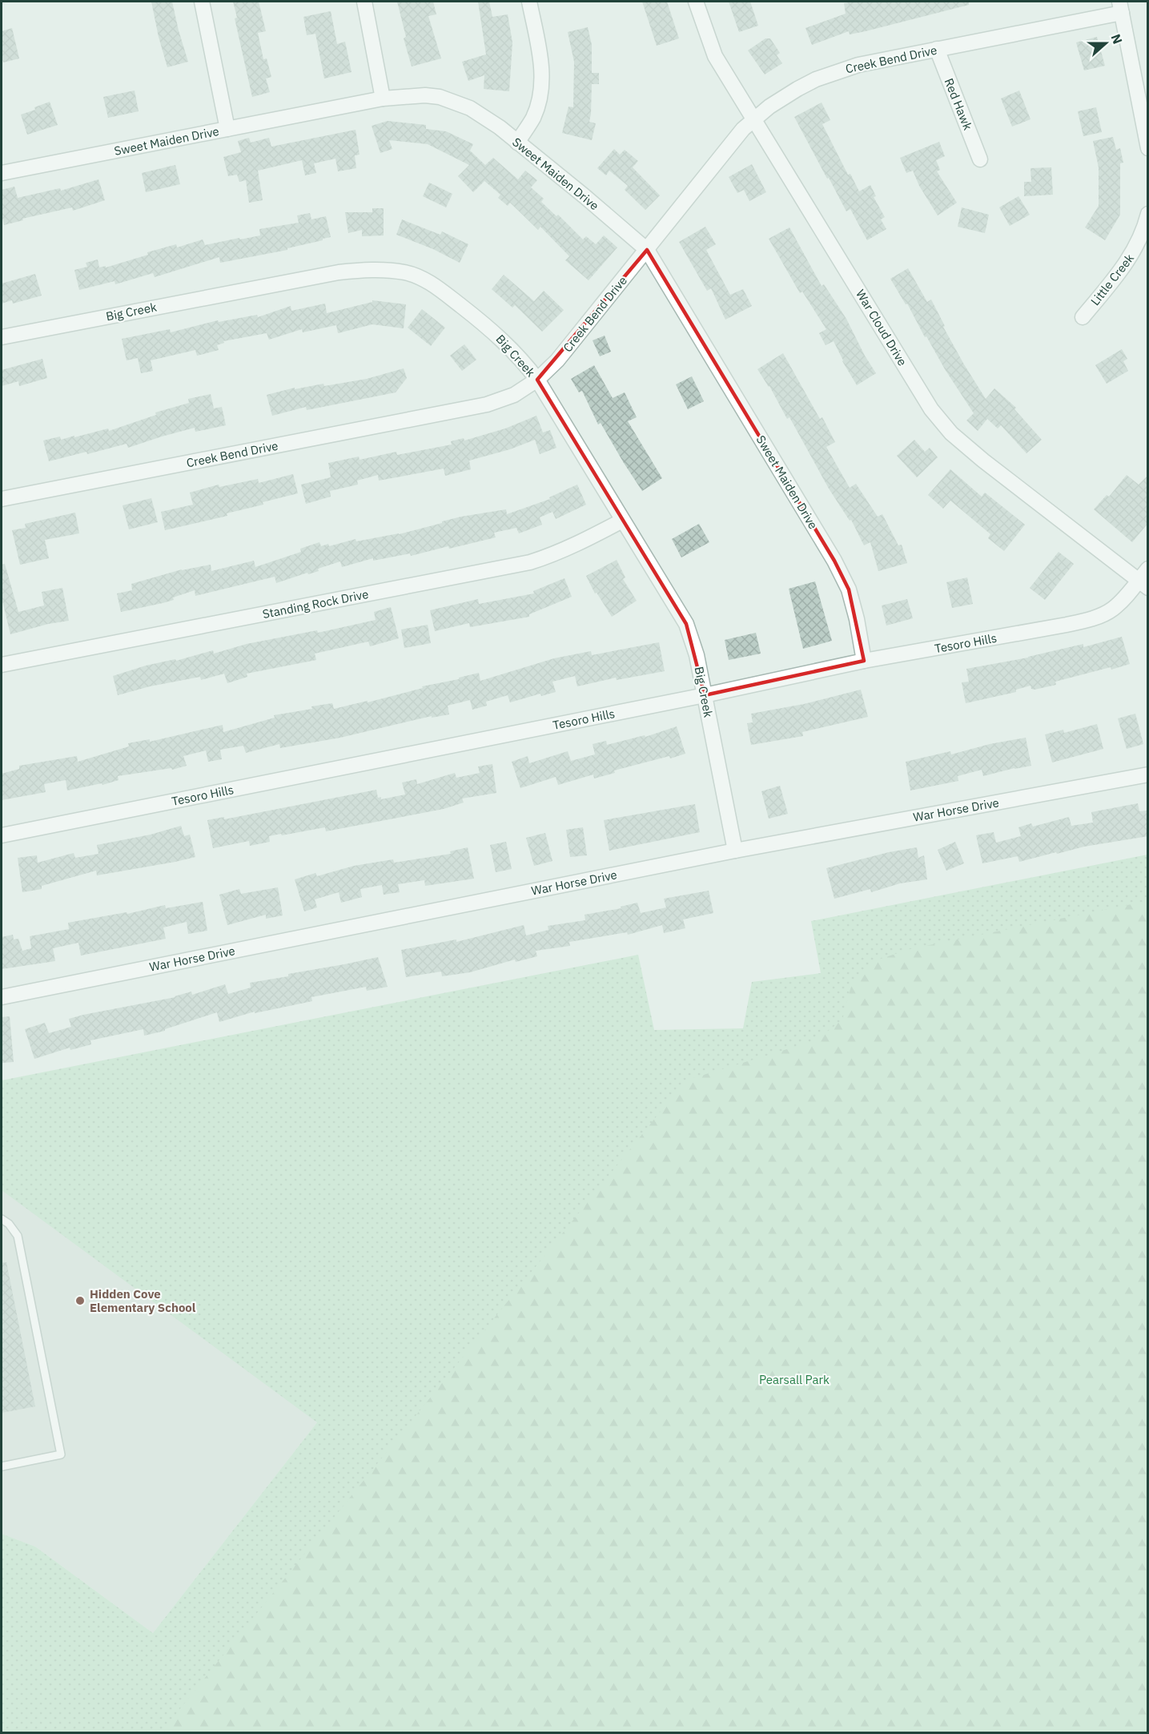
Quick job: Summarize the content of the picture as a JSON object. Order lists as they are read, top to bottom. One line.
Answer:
{"streets":{"street":["Creek Bend Drive","Red Hawk","Sweet Maiden Drive","Little Creek","Big Creek","War Cloud Drive","Standing Rock Drive","Tesoro Hills","War Horse Drive"]},"crossings":[["Creek Bend Drive","Red Hawk"],["Creek Bend Drive","Sweet Maiden Drive"],["Creek Bend Drive","Big Creek"],["Creek Bend Drive","War Cloud Drive"],["Sweet Maiden Drive","Tesoro Hills"],["Big Creek","Standing Rock Drive"],["Big Creek","Tesoro Hills"],["Big Creek","War Horse Drive"],["War Cloud Drive","Tesoro Hills"]],"parks":["Pearsall Park"],"places":["Hidden Cove Elementary School"],"north":"right"}
